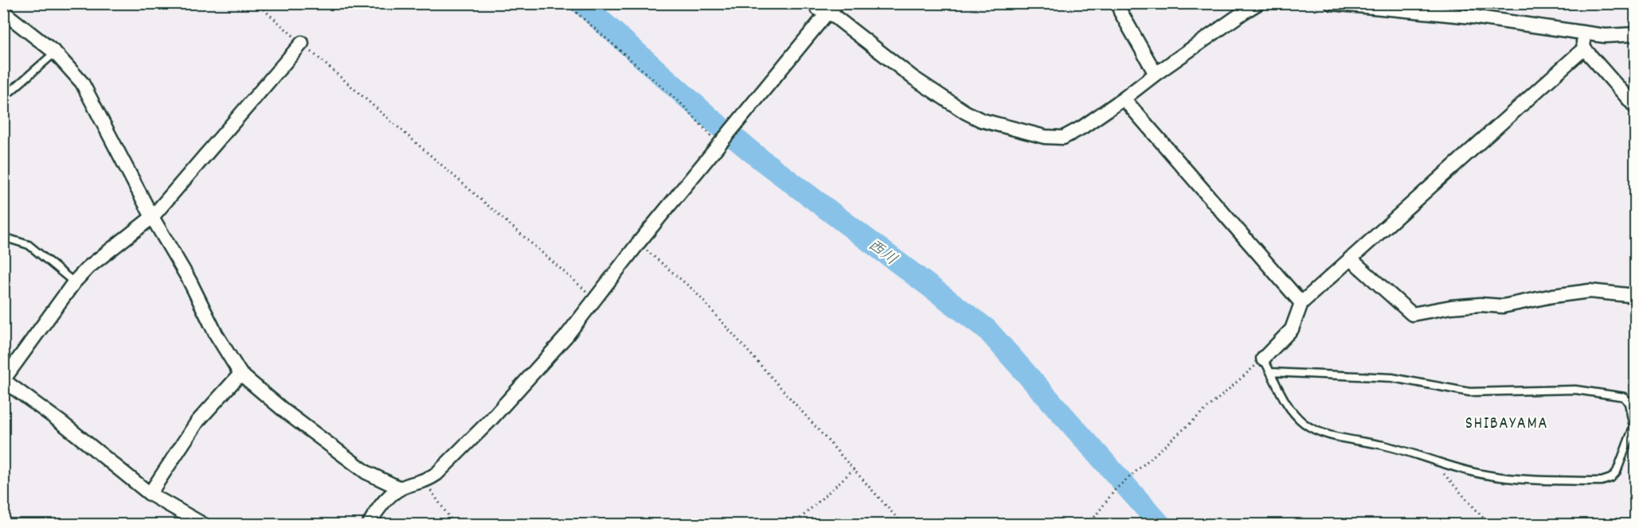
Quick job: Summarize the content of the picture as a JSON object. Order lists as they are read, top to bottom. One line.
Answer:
{"districts":["SHIBAYAMA"],"water":["西川"]}
